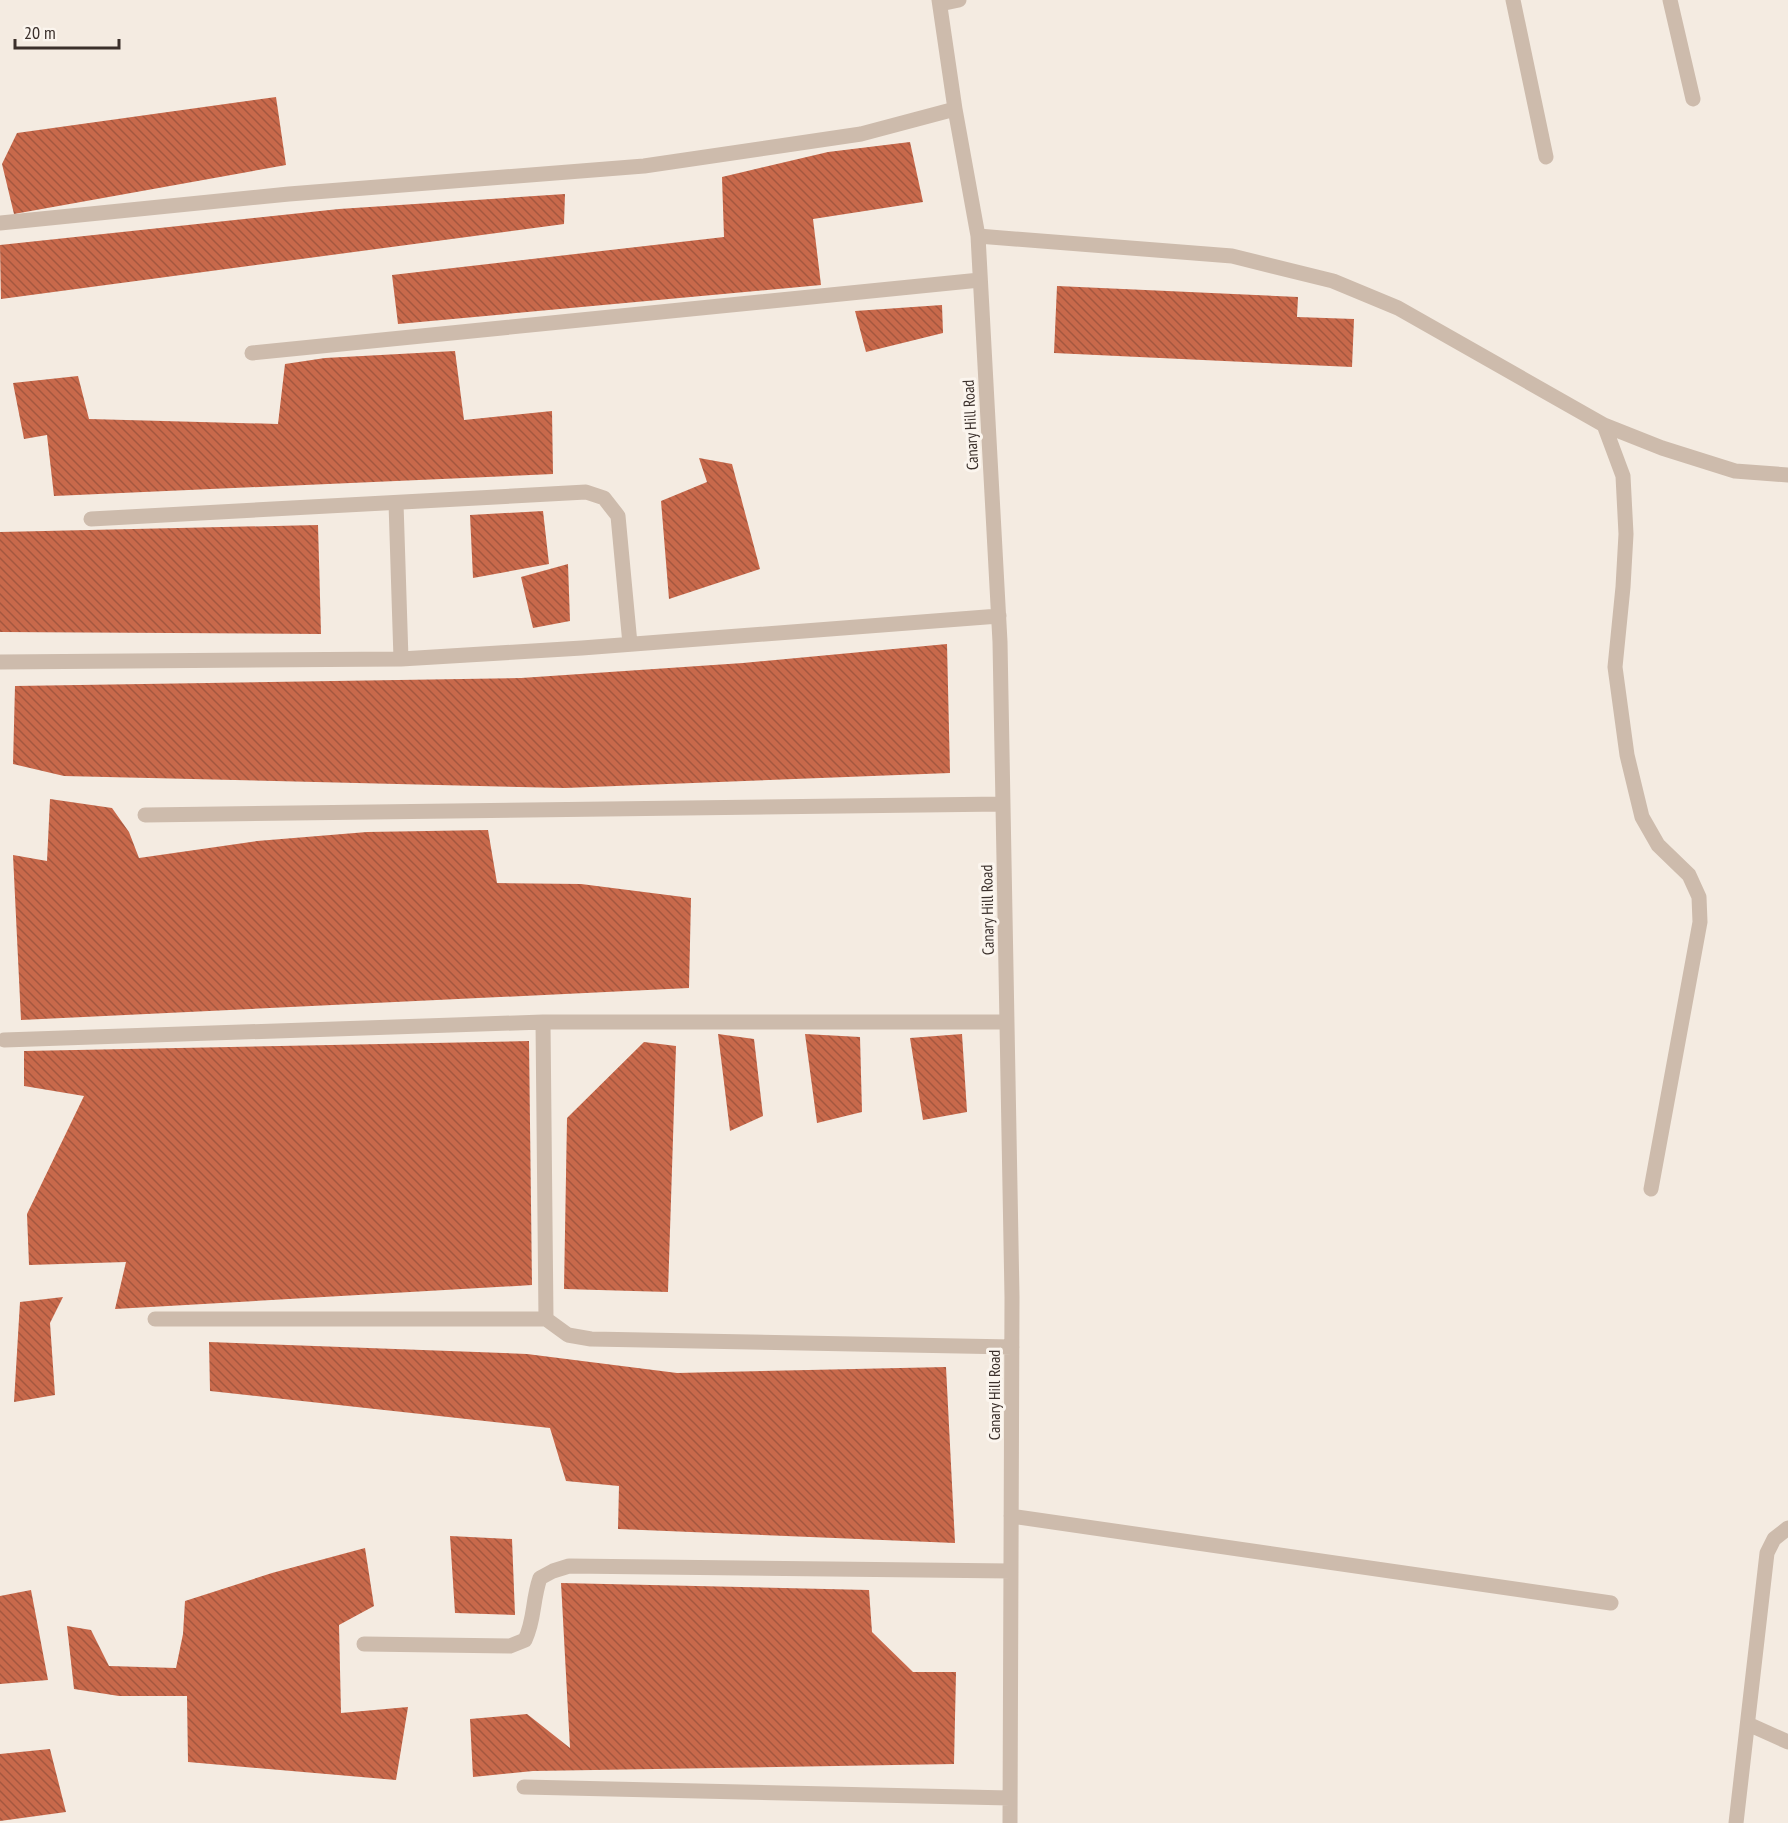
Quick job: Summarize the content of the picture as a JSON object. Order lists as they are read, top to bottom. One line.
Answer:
{"streets":{"street":["Canary Hill Road"]},"scale_bar":"20 m"}
